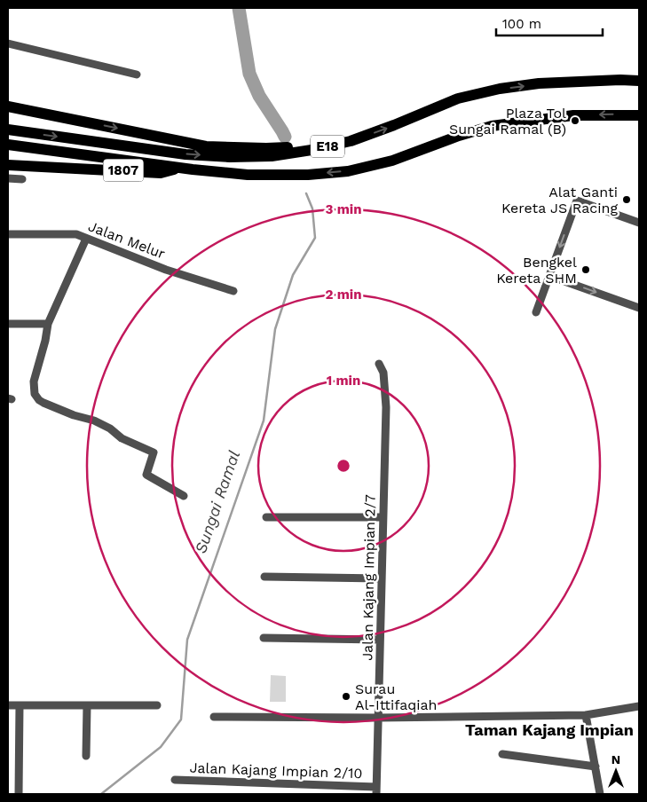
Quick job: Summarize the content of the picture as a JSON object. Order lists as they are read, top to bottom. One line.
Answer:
{"streets":{"highway":["E18","1807"],"street":["Jalan Melur","Jalan Kajang Impian 2/7","Jalan Kajang Impian 2/10"]},"crossings":[["E18","1807"],["Jalan Kajang Impian 2/7","Jalan Kajang Impian 2/10"]],"districts":["Taman Kajang Impian"],"water":["Sungai Ramal"],"places":["Plaza Tol Sungai Ramal (B)","Alat Ganti Kereta JS Racing","Bengkel Kereta SHM","Surau Al-Ittifaqiah"],"scale_bar":"100 m","north":"top","rings":["3 min","2 min","1 min"]}
